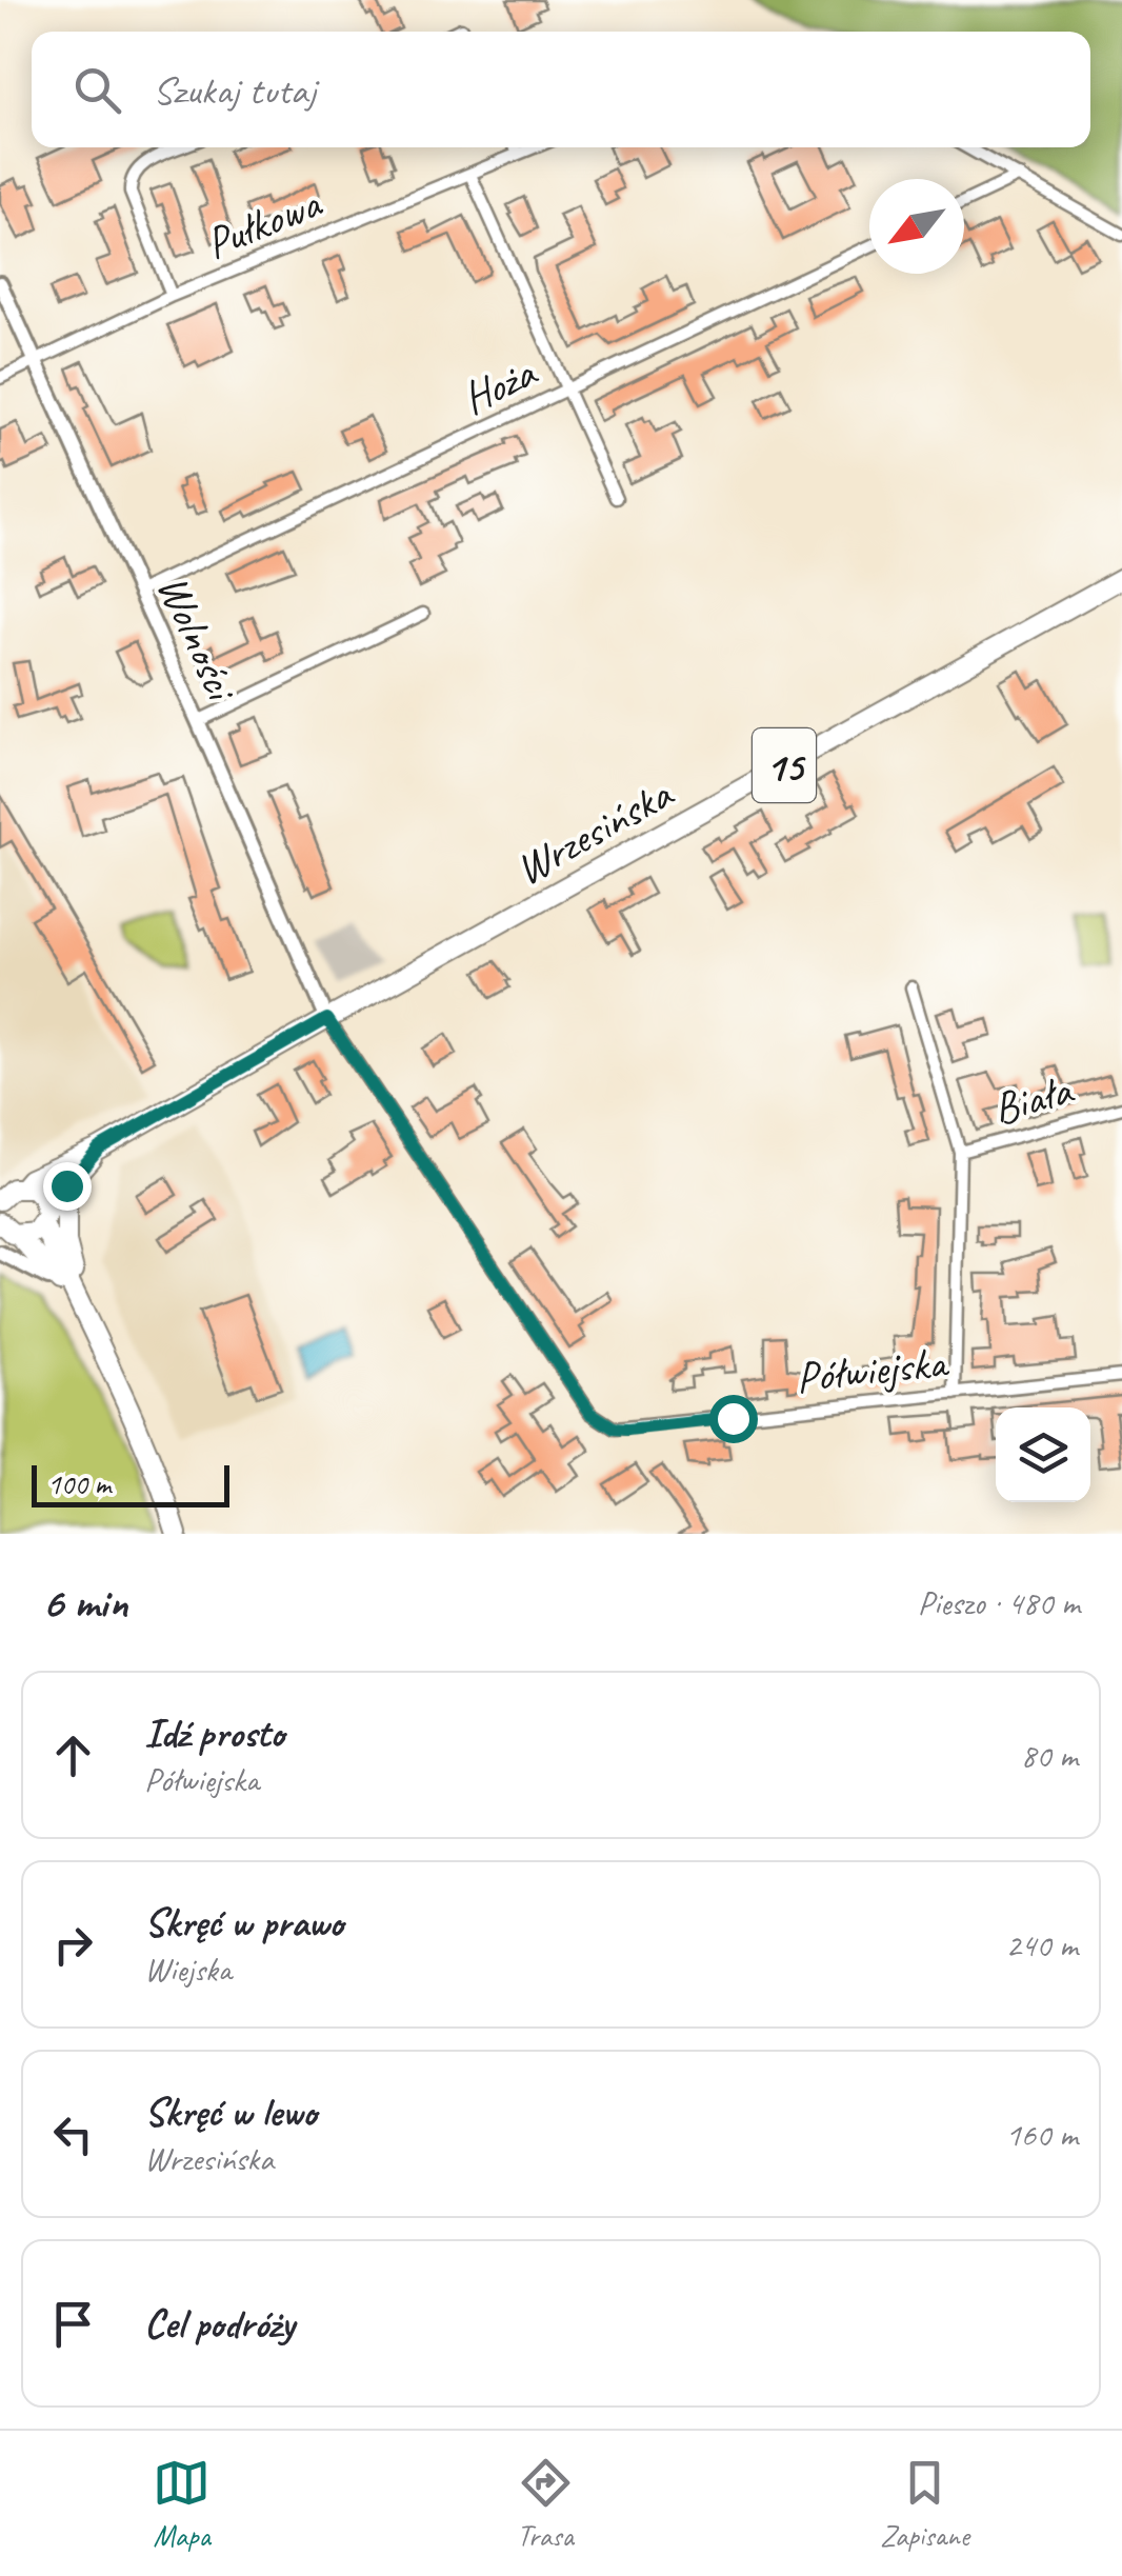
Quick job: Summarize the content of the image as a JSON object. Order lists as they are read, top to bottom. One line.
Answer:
{"streets":{"main road":["15","Wrzesińska"],"street":["Pułkowa","Hoża","Wolności","Biała","Półwiejska"]},"crossings":[["Pułkowa","Wolności"],["Hoża","Wolności"],["Wolności","Wrzesińska"],["Wolności","Półwiejska"],["15","Wrzesińska"],["Wrzesińska","Półwiejska"]],"scale_bar":"100 m","north":"bottom left","page":{"search":"Szukaj tutaj","scale":"100 m","heading":["6 min","Pieszo · 480 m"],"list":[["Idź prosto","Półwiejska","80 m"],["Skręć w prawo","Wiejska","240 m"],["Skręć w lewo","Wrzesińska","160 m"],"Cel podróży"],"nav":["Mapa","Trasa","Zapisane"]}}
